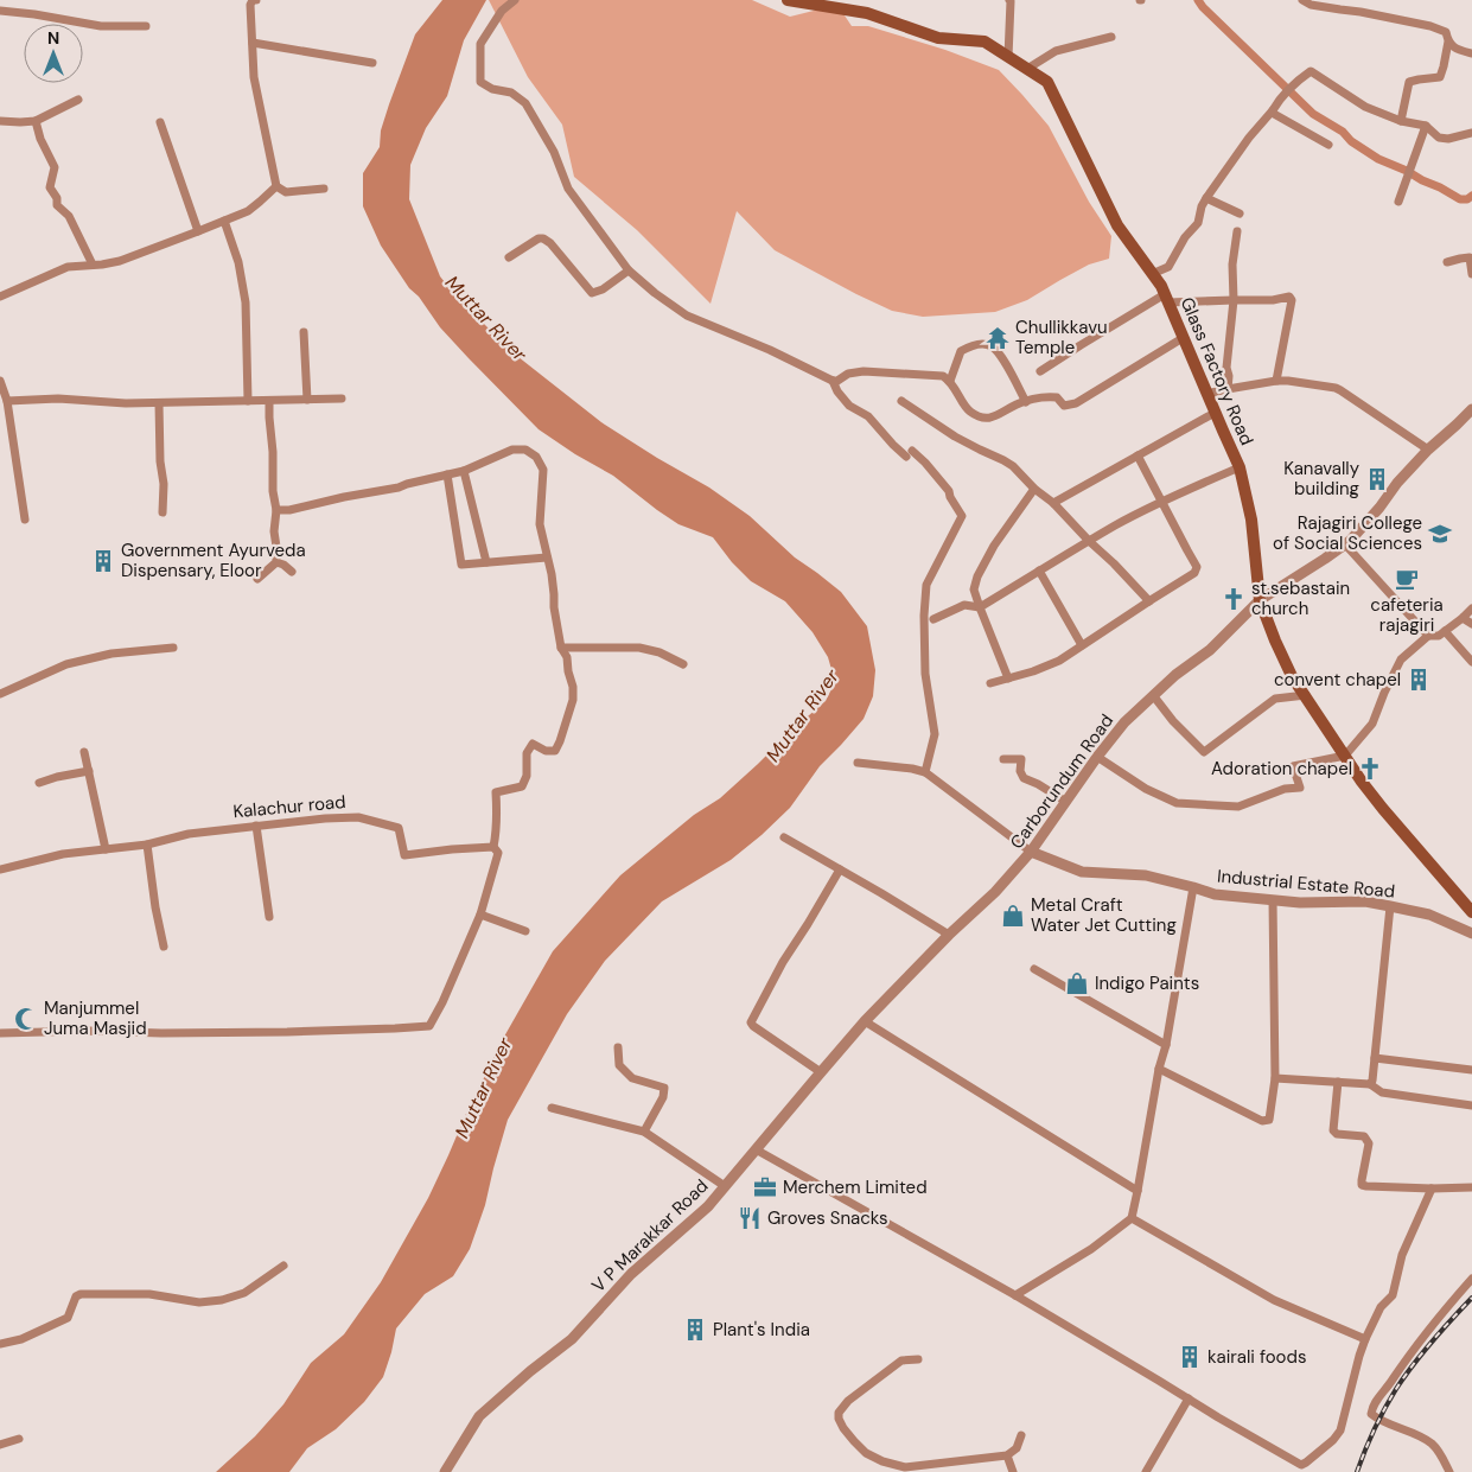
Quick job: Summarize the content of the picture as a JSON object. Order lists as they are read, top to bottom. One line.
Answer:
{"streets":{"main road":["Glass Factory Road"],"street":["Carborundum Road","Kalachur road","Industrial Estate Road","V P Marakkar Road"]},"crossings":[["Glass Factory Road","Carborundum Road"],["Carborundum Road","Industrial Estate Road"],["Carborundum Road","V P Marakkar Road"]],"water":["Muttar River"],"places":{"temple":["Chullikkavu Temple"],"building":["Kanavally building","Government Ayurveda Dispensary, Eloor","convent chapel","Plant's India","kairali foods"],"school or university":["Rajagiri College of Social Sciences"],"cafe":["cafeteria rajagiri"],"church":["st.sebastain church","Adoration chapel"],"shop":["Metal Craft Water Jet Cutting","Indigo Paints"],"mosque":["Manjummel Juma Masjid"],"office":["Merchem Limited"],"restaurant":["Groves Snacks"]},"north":"top"}
